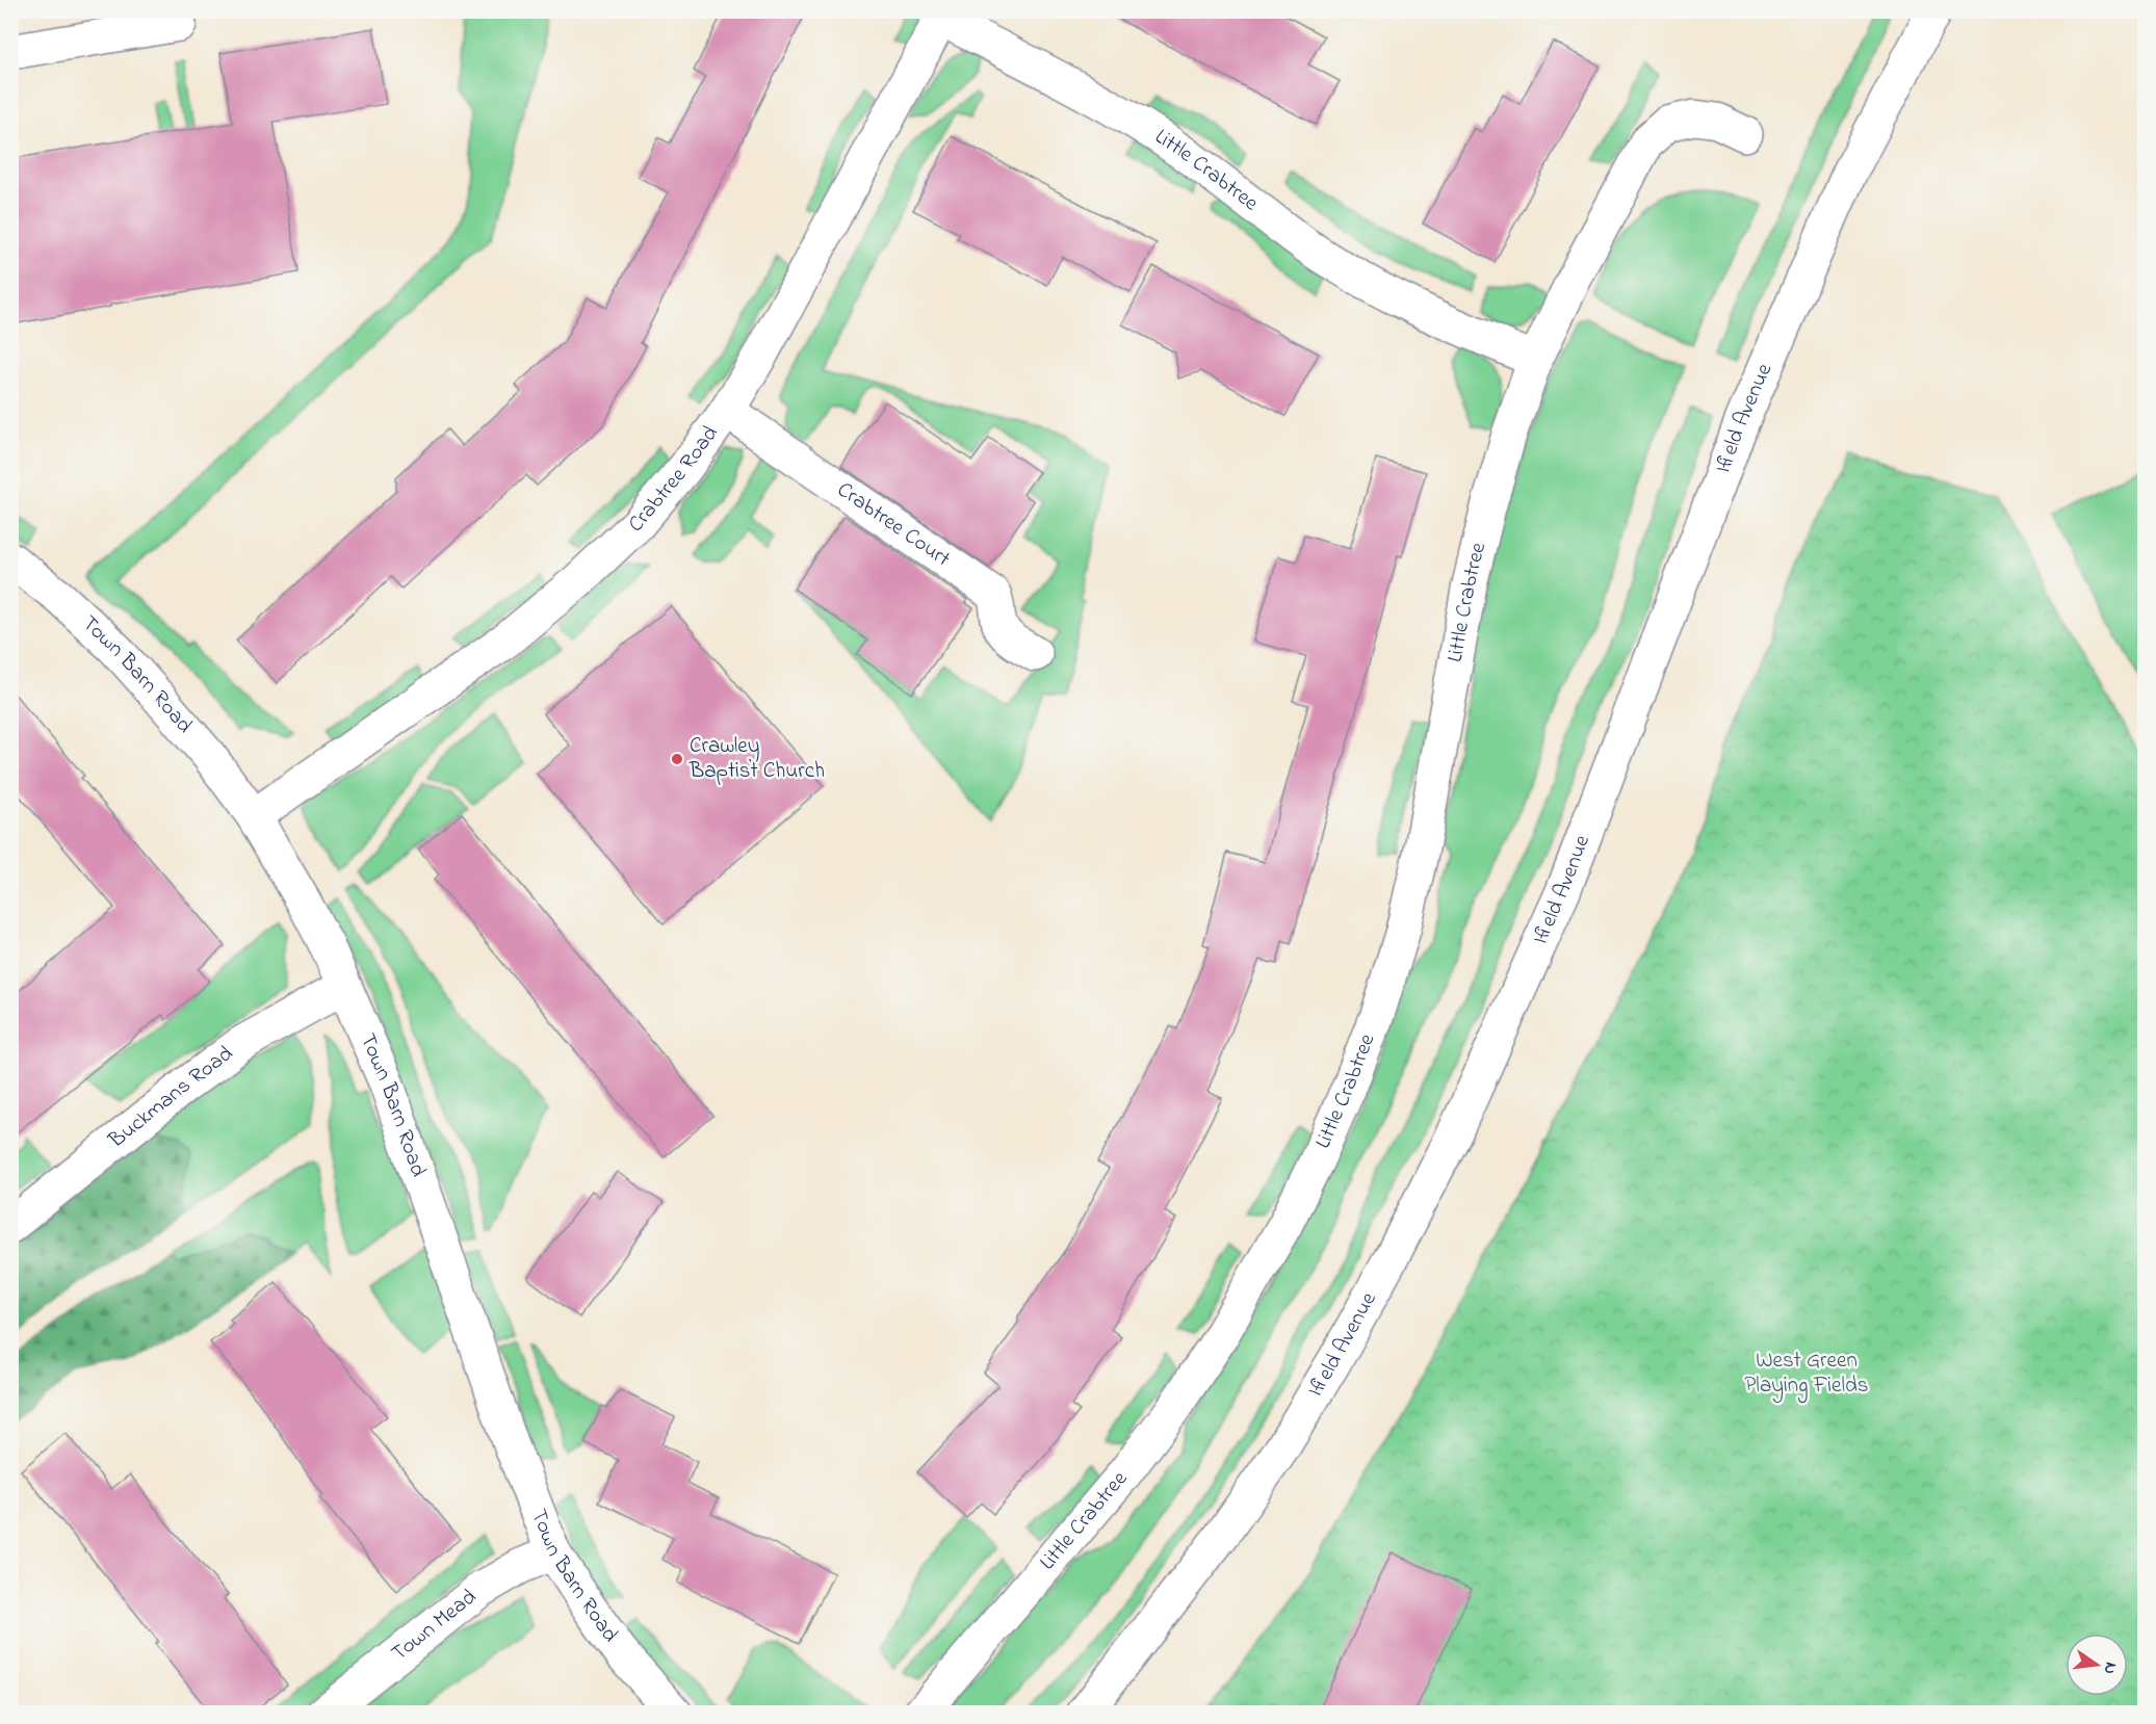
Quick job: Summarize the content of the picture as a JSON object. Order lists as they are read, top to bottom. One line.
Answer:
{"streets":{"street":["Little Crabtree","Ifield Avenue","Crabtree Road","Crabtree Court","Town Barn Road","Buckmans Road","Town Mead"]},"crossings":[["Little Crabtree","Crabtree Road"],["Crabtree Road","Crabtree Court"],["Crabtree Road","Town Barn Road"],["Town Barn Road","Buckmans Road"],["Town Barn Road","Town Mead"]],"parks":["West Green Playing Fields"],"places":["Crawley Baptist Church"],"north":"right"}
